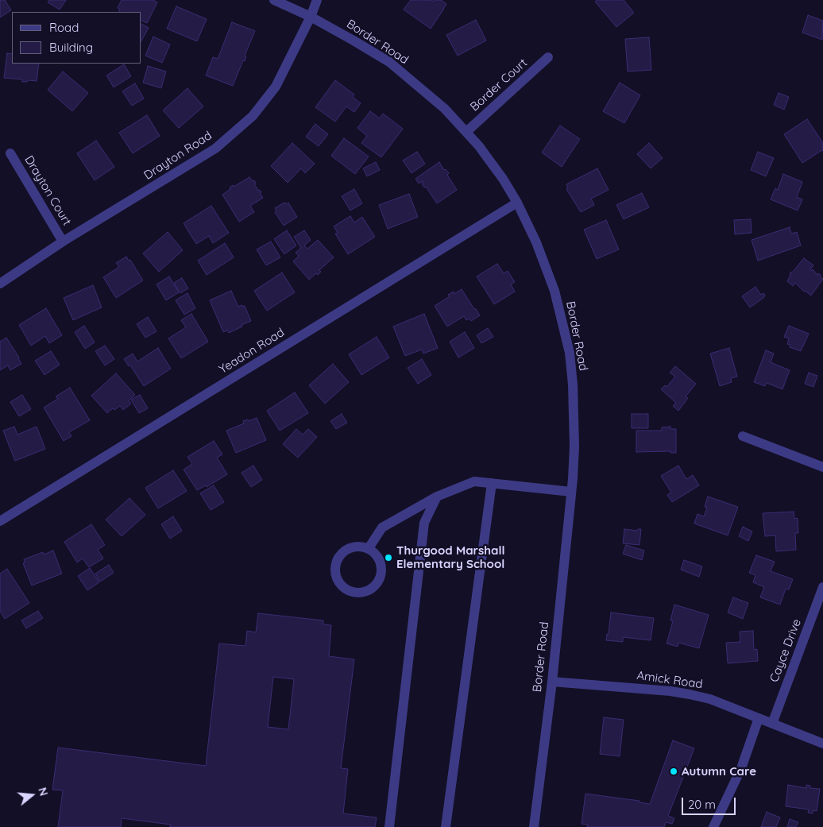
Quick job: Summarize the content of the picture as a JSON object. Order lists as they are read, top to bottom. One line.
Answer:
{"streets":{"street":["Border Road","Border Court","Drayton Road","Drayton Court","Yeadon Road","Cayce Drive","Amick Road"]},"crossings":[["Border Road","Border Court"],["Border Road","Drayton Road"],["Border Road","Yeadon Road"],["Border Road","Amick Road"],["Drayton Road","Drayton Court"],["Cayce Drive","Amick Road"]],"places":["Thurgood Marshall Elementary School","Autumn Care"],"legend":["Road","Building"],"scale_bar":"20 m","north":"right"}
